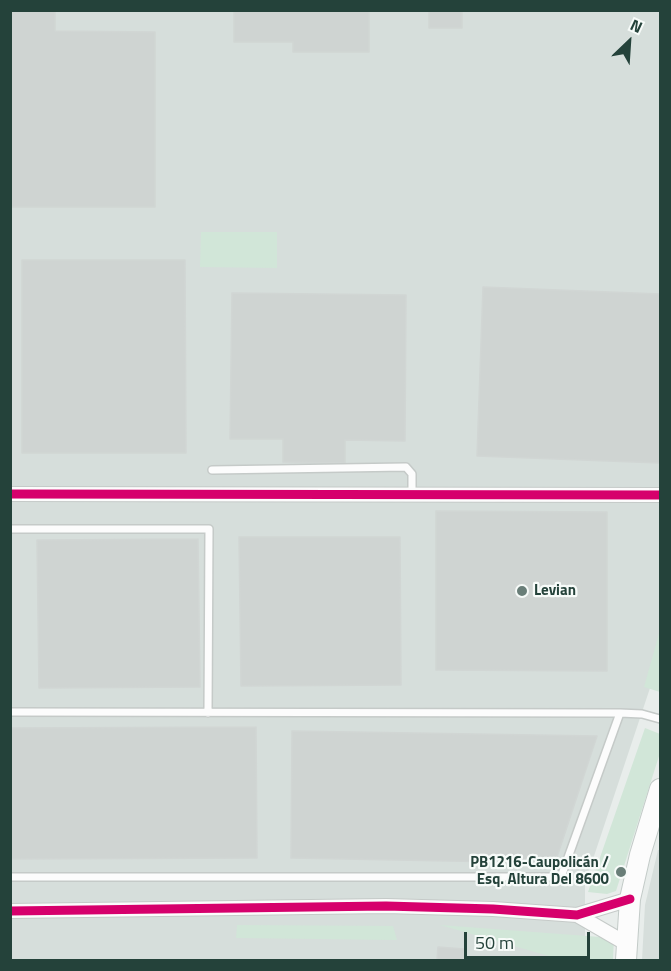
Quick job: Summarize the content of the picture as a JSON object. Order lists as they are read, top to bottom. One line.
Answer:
{"places":["Levian","PB1216-Caupolicán / Esq. Altura Del 8600"],"scale_bar":"50 m","north":"top right"}
